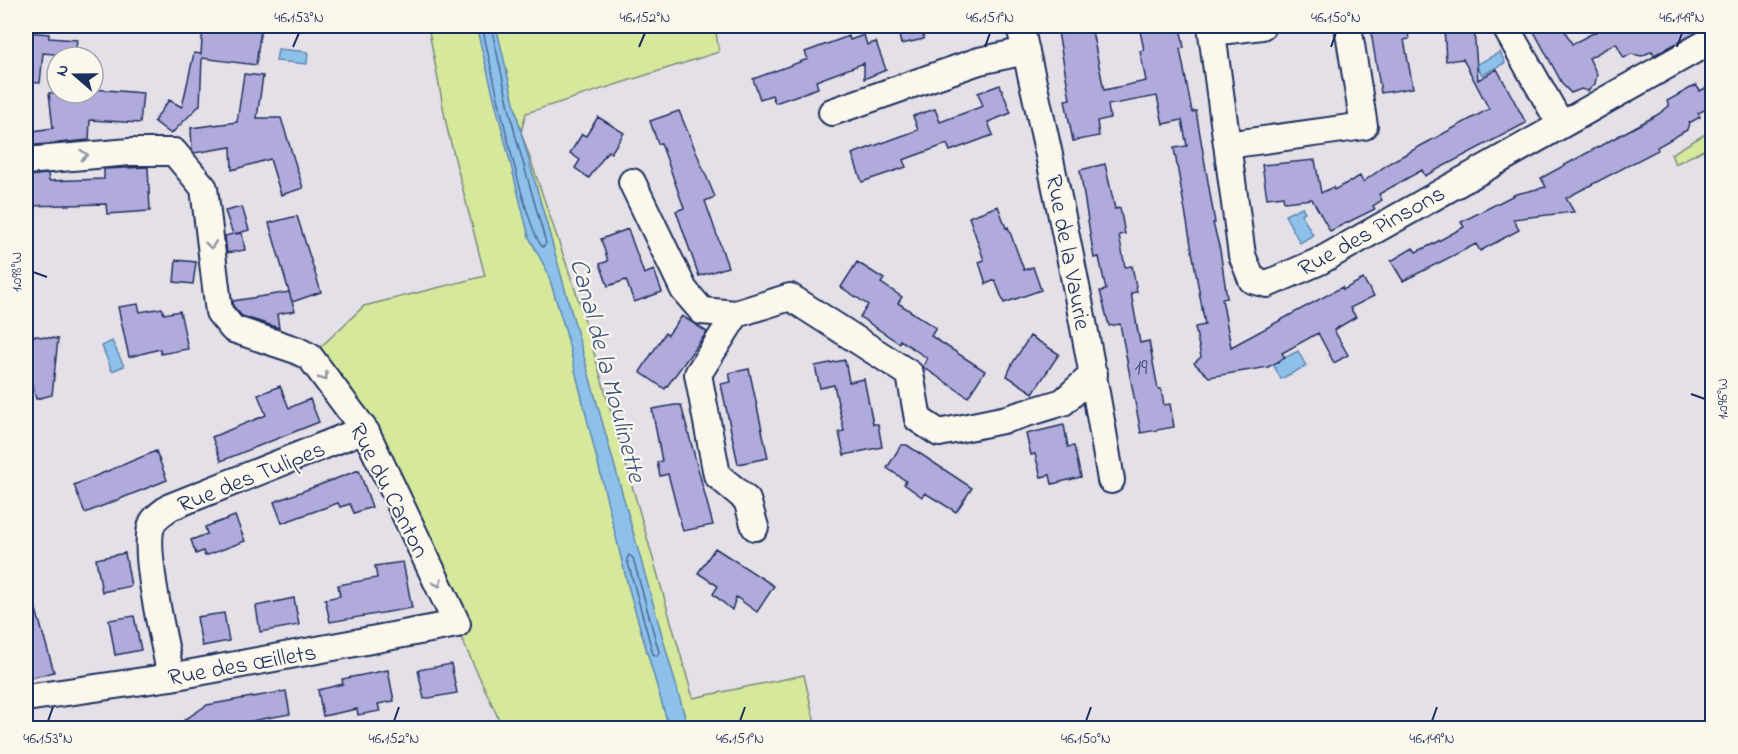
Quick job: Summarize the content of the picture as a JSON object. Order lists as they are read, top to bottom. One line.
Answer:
{"streets":{"street":["Rue des Pinsons","Rue de la Vaurie","Rue des Tulipes","Rue du Canton","Rue des Œillets"]},"crossings":[["Rue des Tulipes","Rue du Canton"],["Rue des Tulipes","Rue des Œillets"],["Rue du Canton","Rue des Œillets"]],"one_way":["Rue du Canton"],"water":["Canal de la Moulinette"],"house_numbers":["19"],"north":"left","coordinates":["46.153°N","46.152°N","46.151°N","46.150°N","46.149°N","1.098°W","1.096°W"]}
